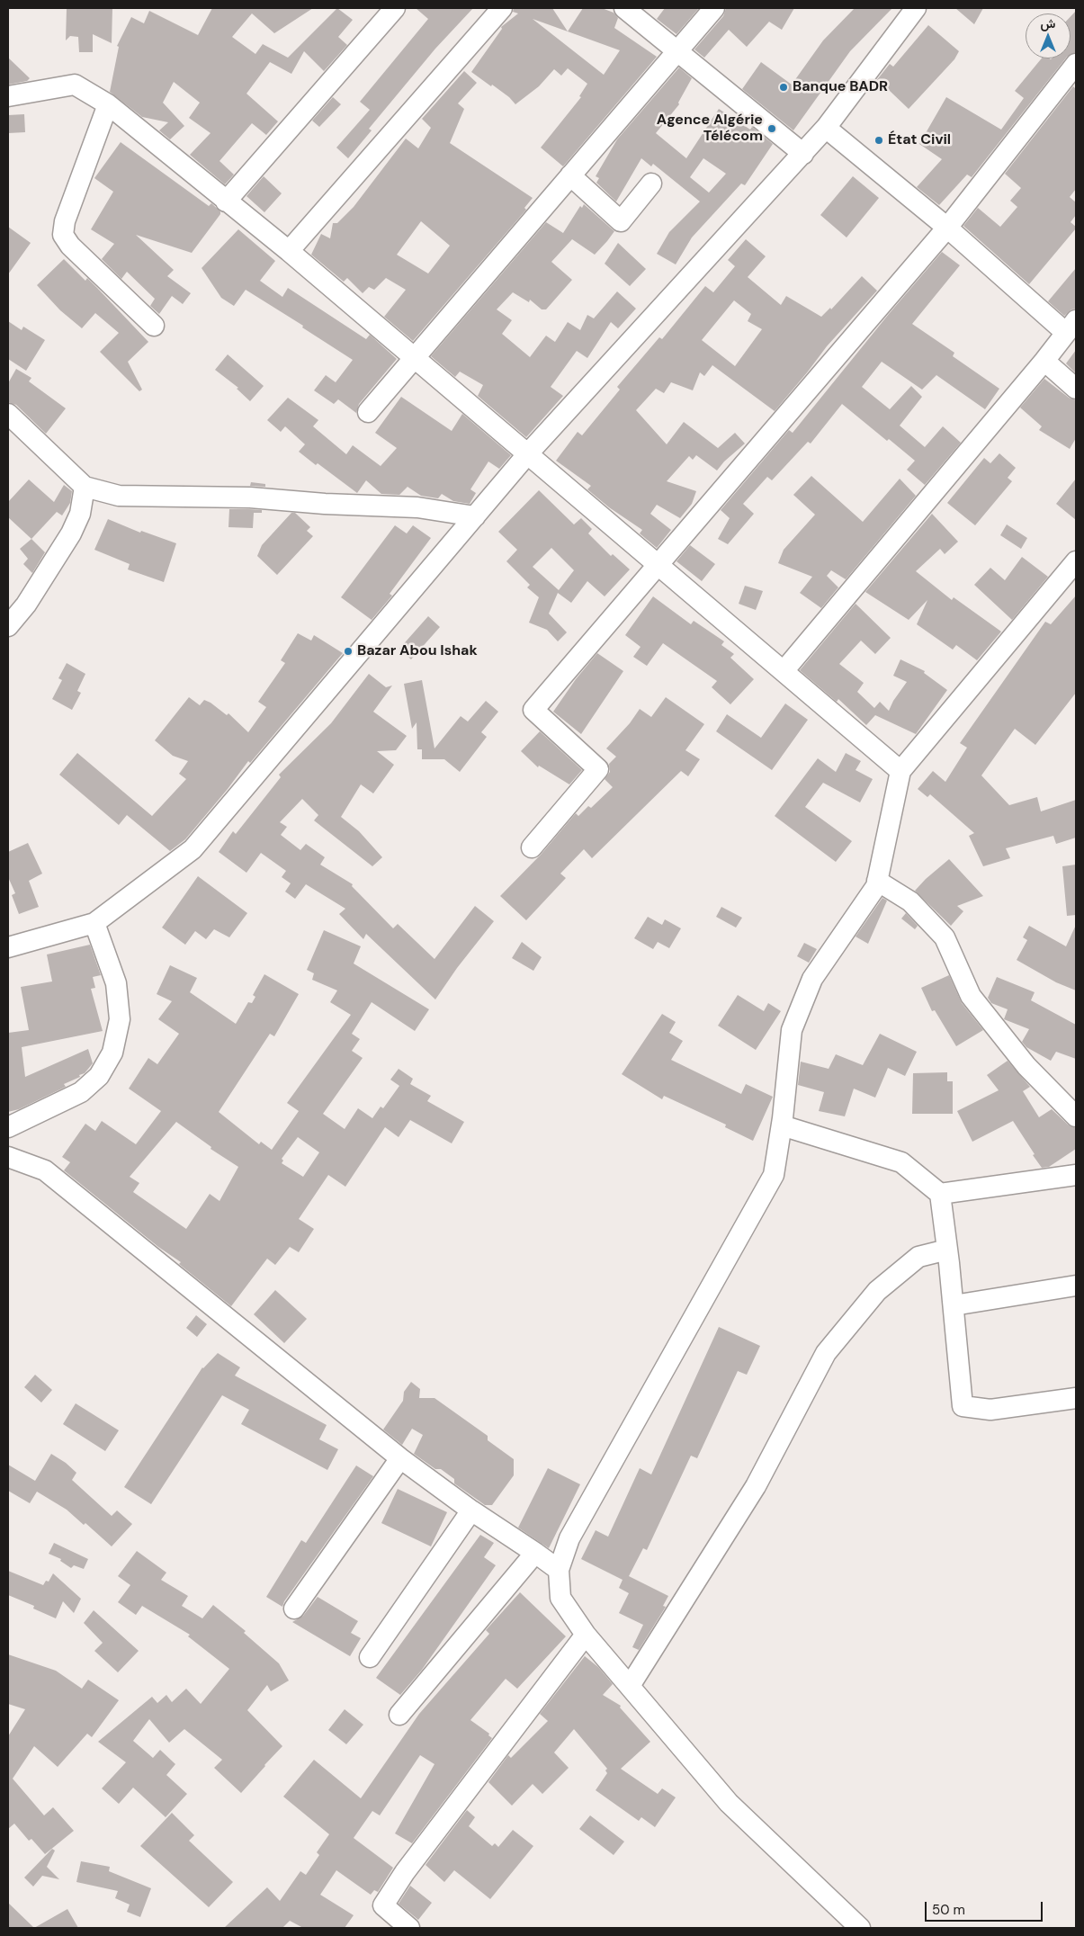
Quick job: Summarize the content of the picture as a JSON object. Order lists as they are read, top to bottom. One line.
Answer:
{"places":["Banque BADR","Agence Algérie Télécom","État Civil","Bazar Abou Ishak"],"scale_bar":"50 m","north":"top"}
